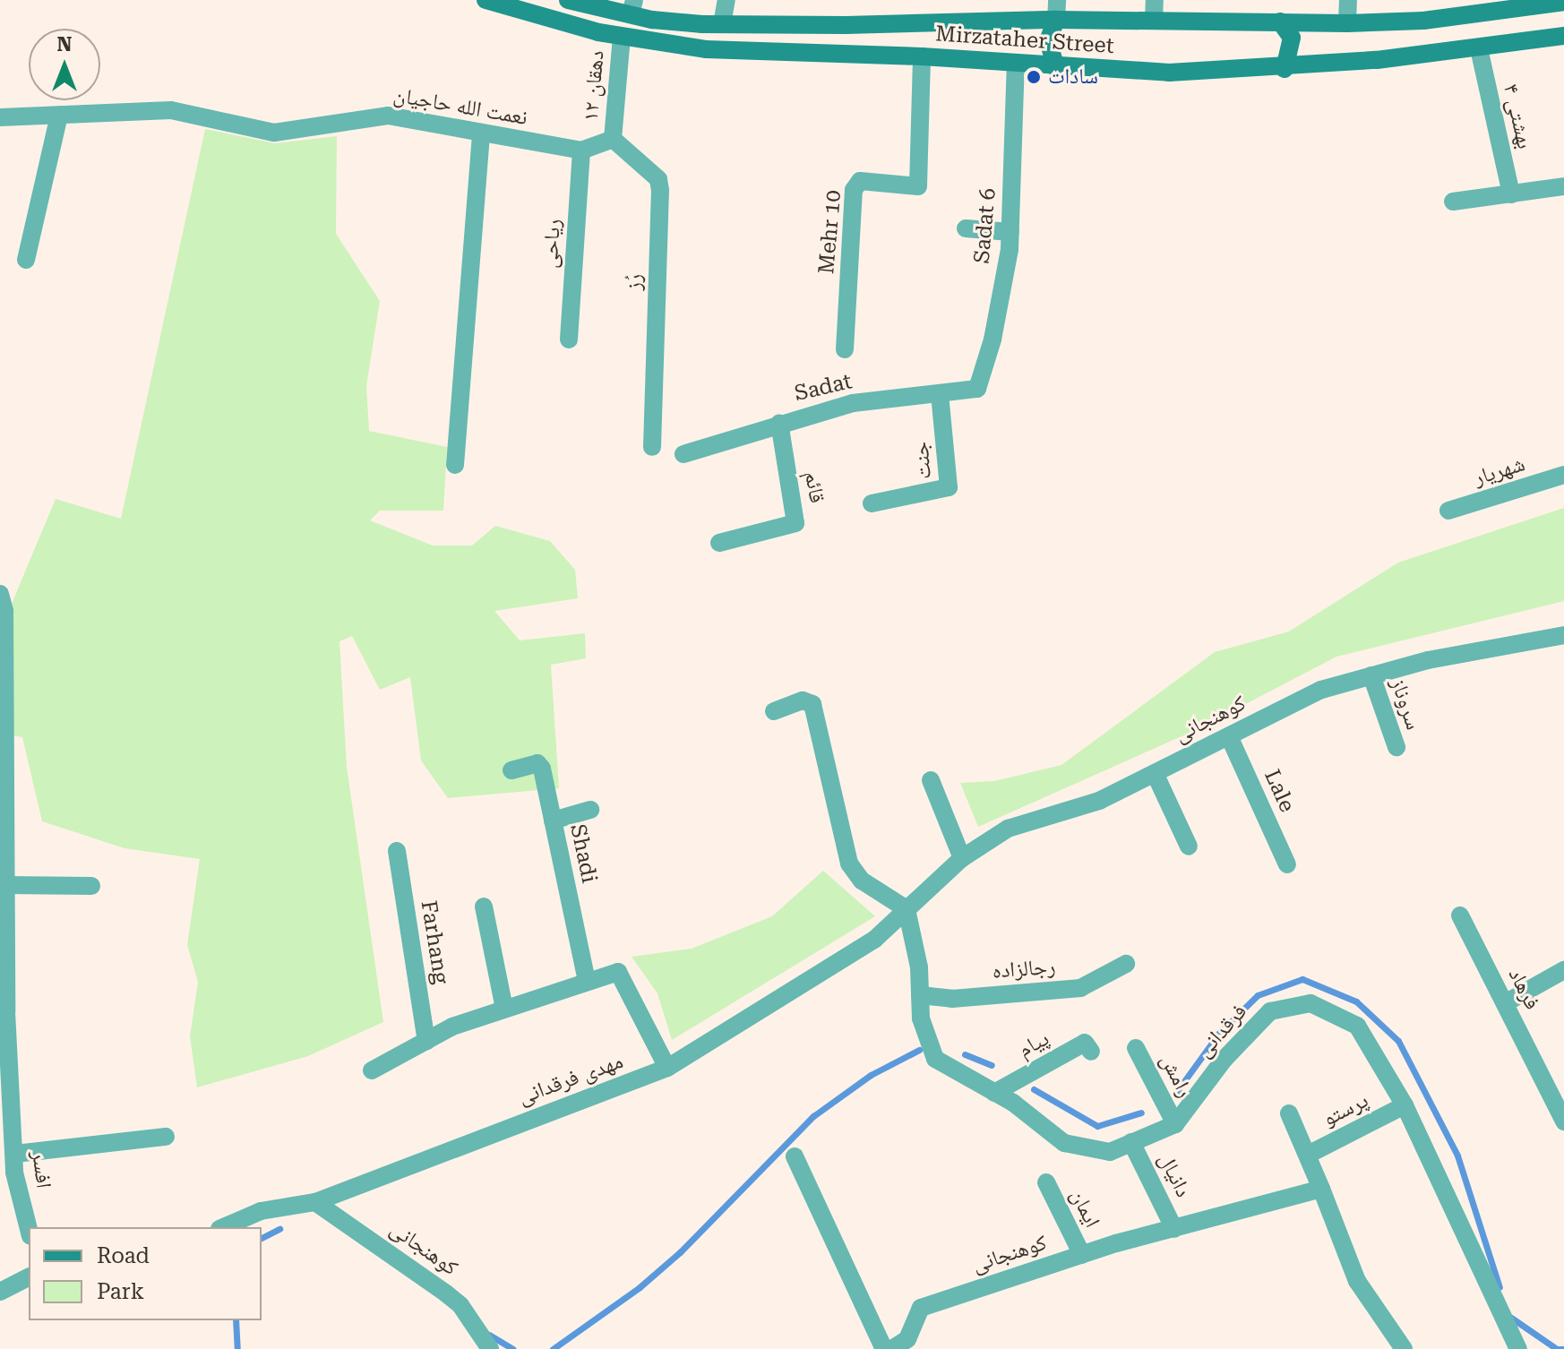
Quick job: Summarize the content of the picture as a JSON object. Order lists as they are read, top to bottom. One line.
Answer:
{"streets":{"main road":["Mirzataher Street"],"street":["دهقان ۱۲","نعمت الله حاجیان","بهشتی ۴","Sadat 6","Mehr 10","ریاحی","رُز","Sadat","جنت","شهریار","قائم","سروناز","کوهنجانی","Lale","Shadi","Farhang","رجالزاده","فرهاد","فرقدانی","پیام","رامش","مهدی فرقدانی","پرستو","افسر","دانیال","ایمان"]},"crossings":[["Mirzataher Street","دهقان ۱۲"],["Mirzataher Street","بهشتی ۴"],["Mirzataher Street","Sadat 6"],["Mirzataher Street","Mehr 10"],["دهقان ۱۲","نعمت الله حاجیان"],["دهقان ۱۲","رُز"],["نعمت الله حاجیان","ریاحی"],["نعمت الله حاجیان","رُز"],["Sadat 6","Sadat"],["Sadat","جنت"],["Sadat","قائم"],["سروناز","کوهنجانی"],["کوهنجانی","Lale"],["کوهنجانی","مهدی فرقدانی"],["کوهنجانی","دانیال"],["کوهنجانی","ایمان"],["فرقدانی","رامش"],["فرقدانی","پرستو"]],"places":["سادات"],"legend":["Road","Park"],"north":"top"}
